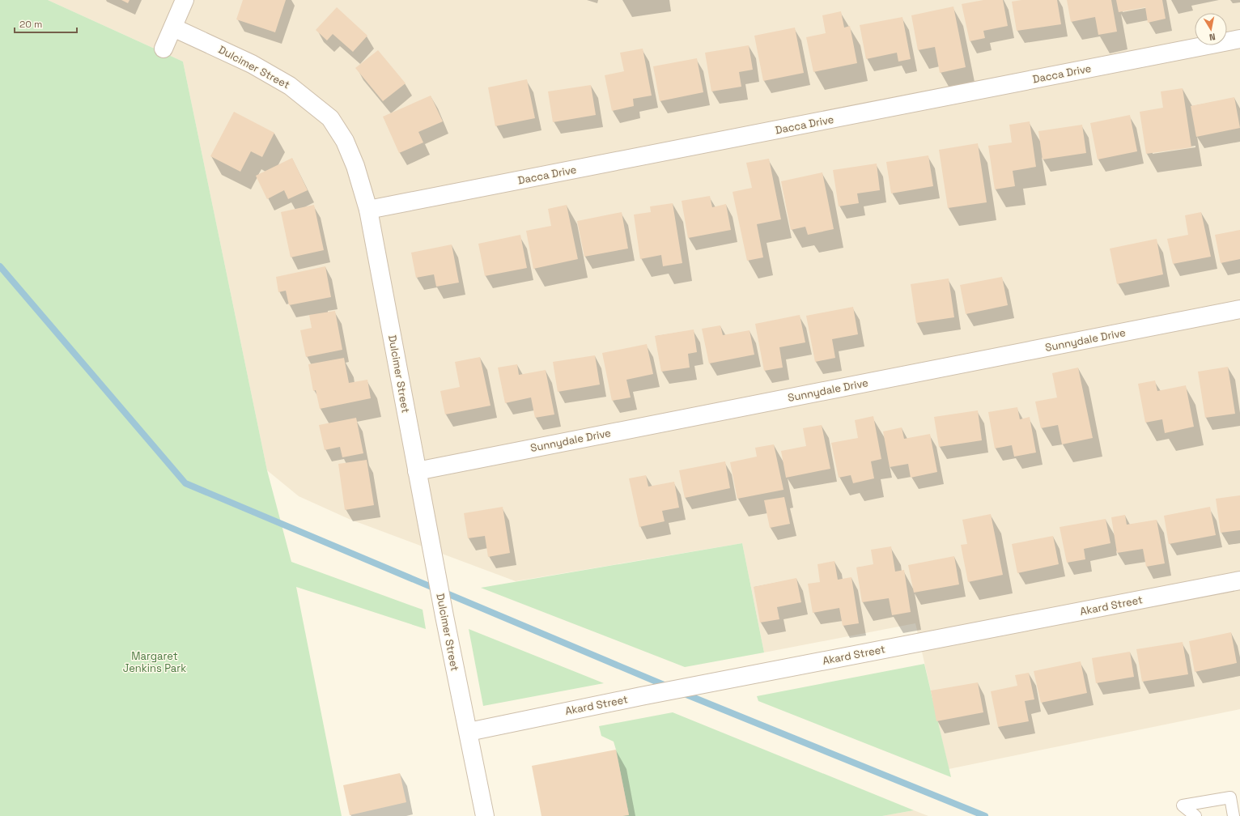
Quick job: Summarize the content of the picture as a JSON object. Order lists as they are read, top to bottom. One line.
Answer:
{"streets":{"street":["Dulcimer Street","Dacca Drive","Sunnydale Drive","Akard Street"]},"crossings":[["Dulcimer Street","Dacca Drive"],["Dulcimer Street","Sunnydale Drive"],["Dulcimer Street","Akard Street"]],"parks":["Margaret Jenkins Park"],"scale_bar":"20 m","north":"bottom"}
